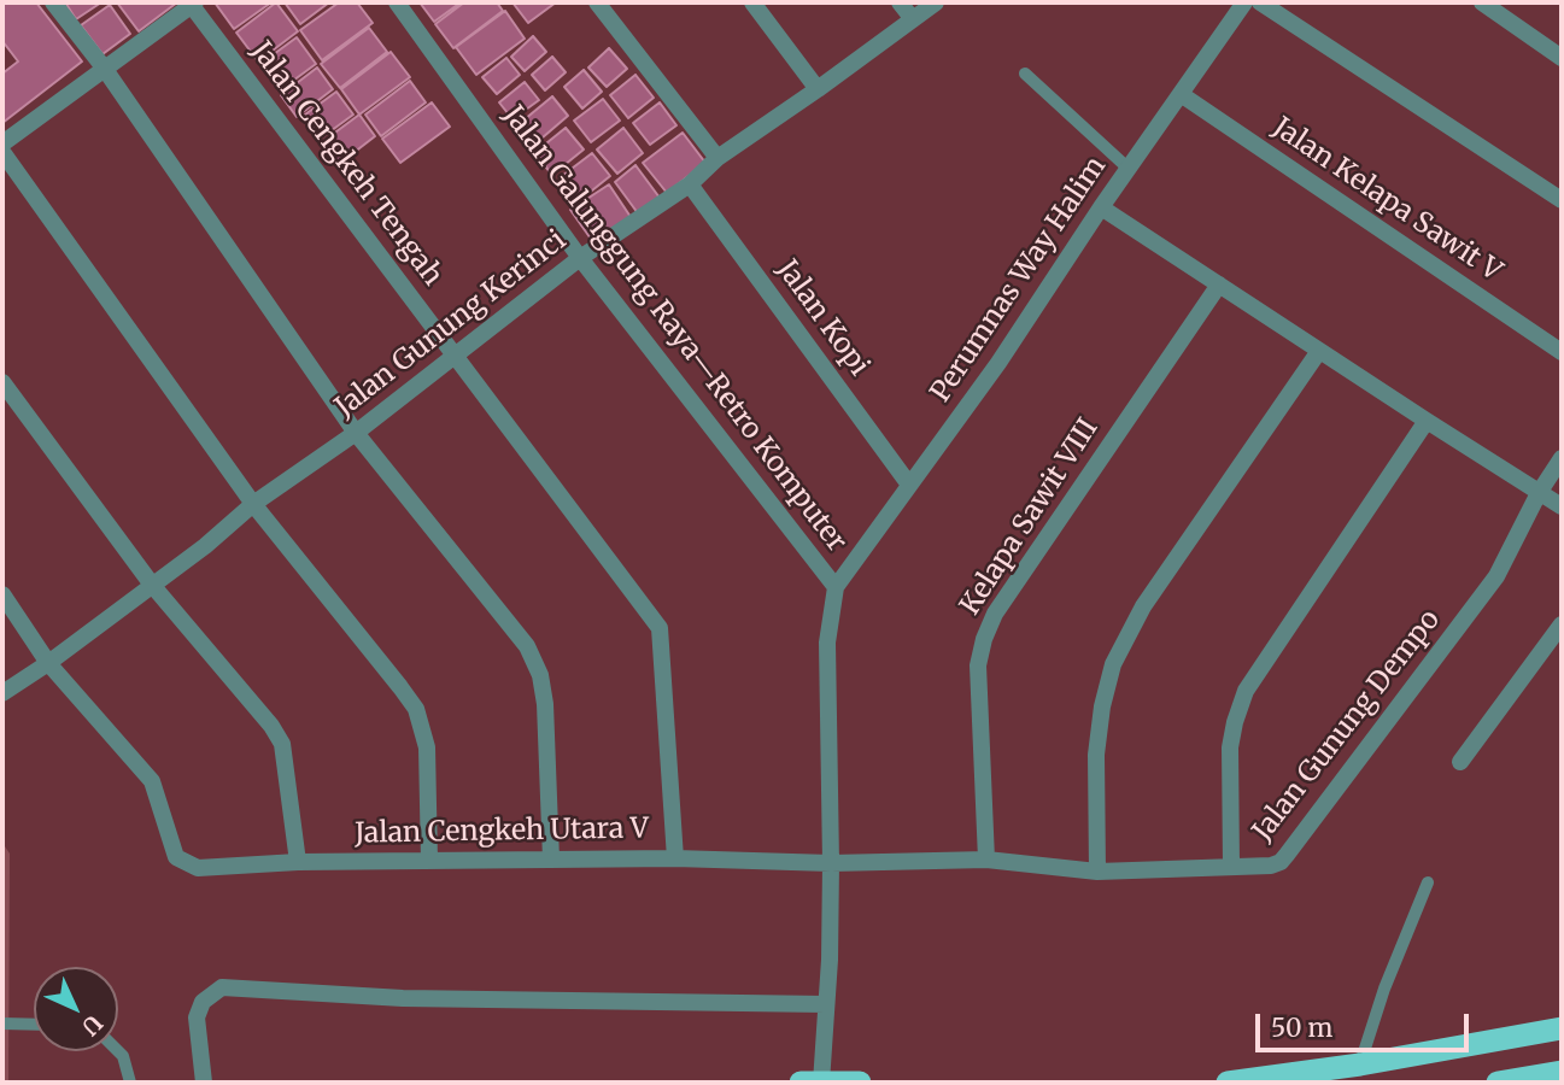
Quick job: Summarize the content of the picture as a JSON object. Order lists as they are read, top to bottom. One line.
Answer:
{"streets":{"street":["Jalan Cengkeh Tengah","Jalan Kelapa Sawit V","Perumnas Way Halim","Jalan Kopi","Jalan Gunung Kerinci","Jalan Galunggung Raya—Retro Komputer","Kelapa Sawit VIII","Jalan Gunung Dempo","Jalan Cengkeh Utara V"]},"crossings":[["Jalan Cengkeh Tengah","Jalan Gunung Kerinci"],["Jalan Cengkeh Tengah","Jalan Cengkeh Utara V"],["Jalan Kelapa Sawit V","Perumnas Way Halim"],["Perumnas Way Halim","Jalan Kopi"],["Perumnas Way Halim","Jalan Galunggung Raya—Retro Komputer"],["Jalan Kopi","Jalan Gunung Kerinci"],["Jalan Gunung Kerinci","Jalan Galunggung Raya—Retro Komputer"],["Jalan Gunung Kerinci","Jalan Cengkeh Utara V"],["Jalan Galunggung Raya—Retro Komputer","Jalan Gunung Dempo"],["Jalan Galunggung Raya—Retro Komputer","Jalan Cengkeh Utara V"],["Kelapa Sawit VIII","Jalan Gunung Dempo"],["Jalan Gunung Dempo","Jalan Cengkeh Utara V"]],"scale_bar":"50 m","north":"bottom right"}
